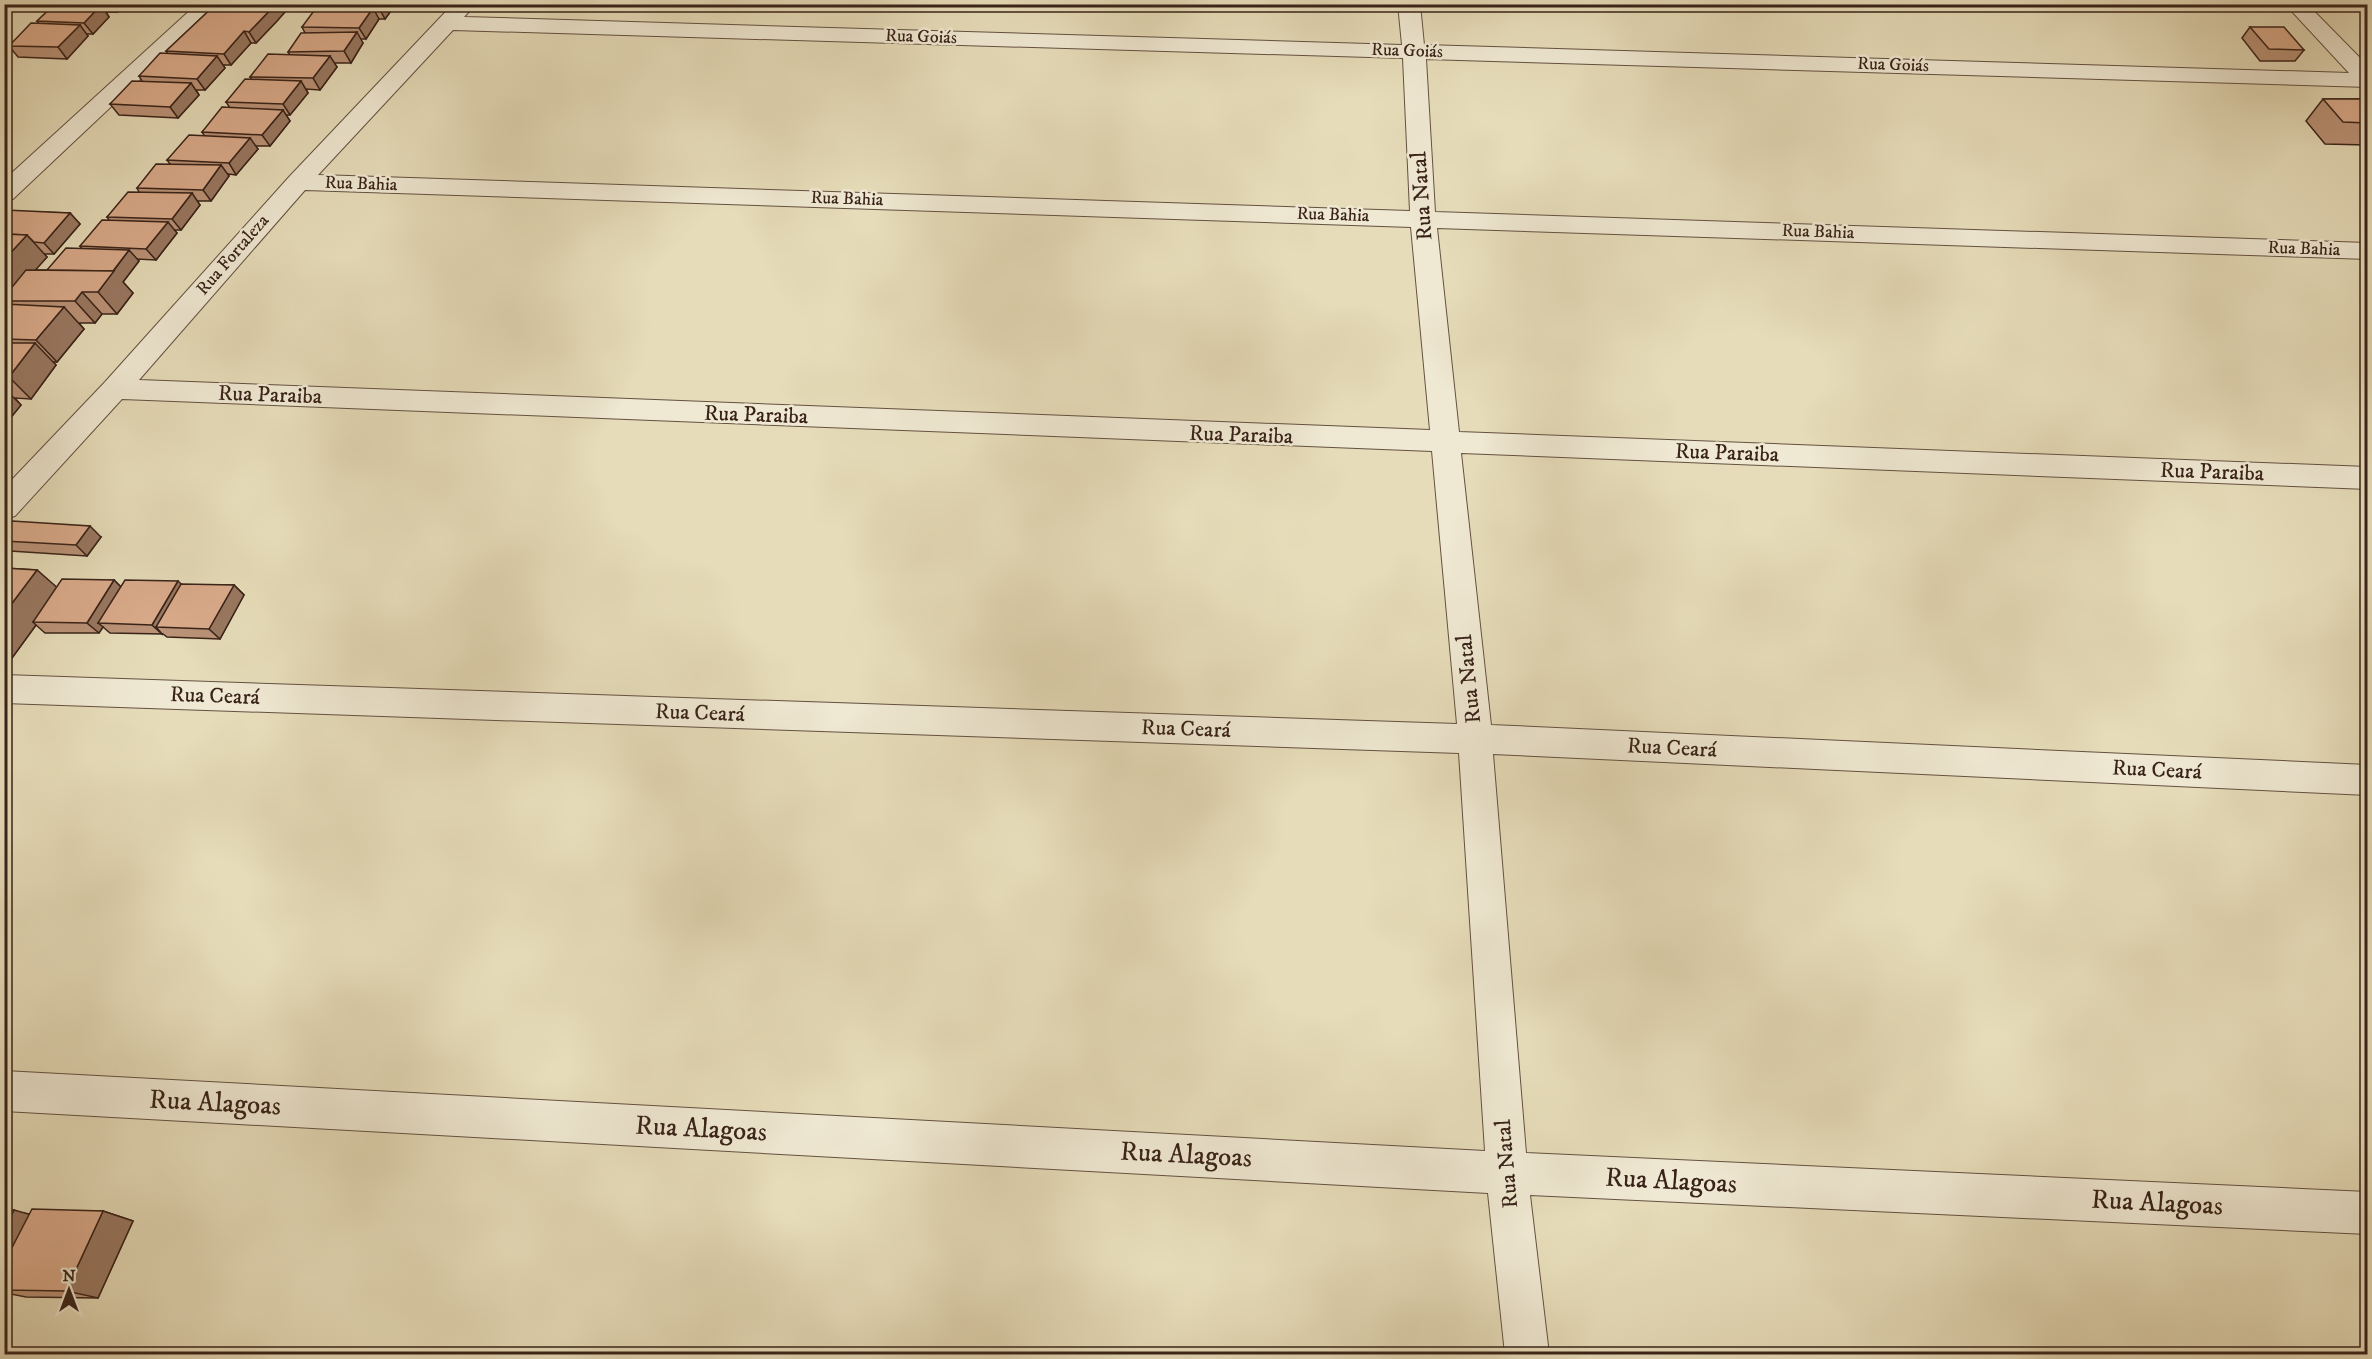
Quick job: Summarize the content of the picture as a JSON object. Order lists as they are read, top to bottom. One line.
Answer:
{"streets":{"street":["Rua Goiás","Rua Bahia","Rua Natal","Rua Fortaleza","Rua Paraiba","Rua Ceará","Rua Alagoas"]},"crossings":[["Rua Goiás","Rua Natal"],["Rua Goiás","Rua Fortaleza"],["Rua Bahia","Rua Natal"],["Rua Bahia","Rua Fortaleza"],["Rua Natal","Rua Paraiba"],["Rua Natal","Rua Ceará"],["Rua Natal","Rua Alagoas"],["Rua Fortaleza","Rua Paraiba"]],"north":"top"}
